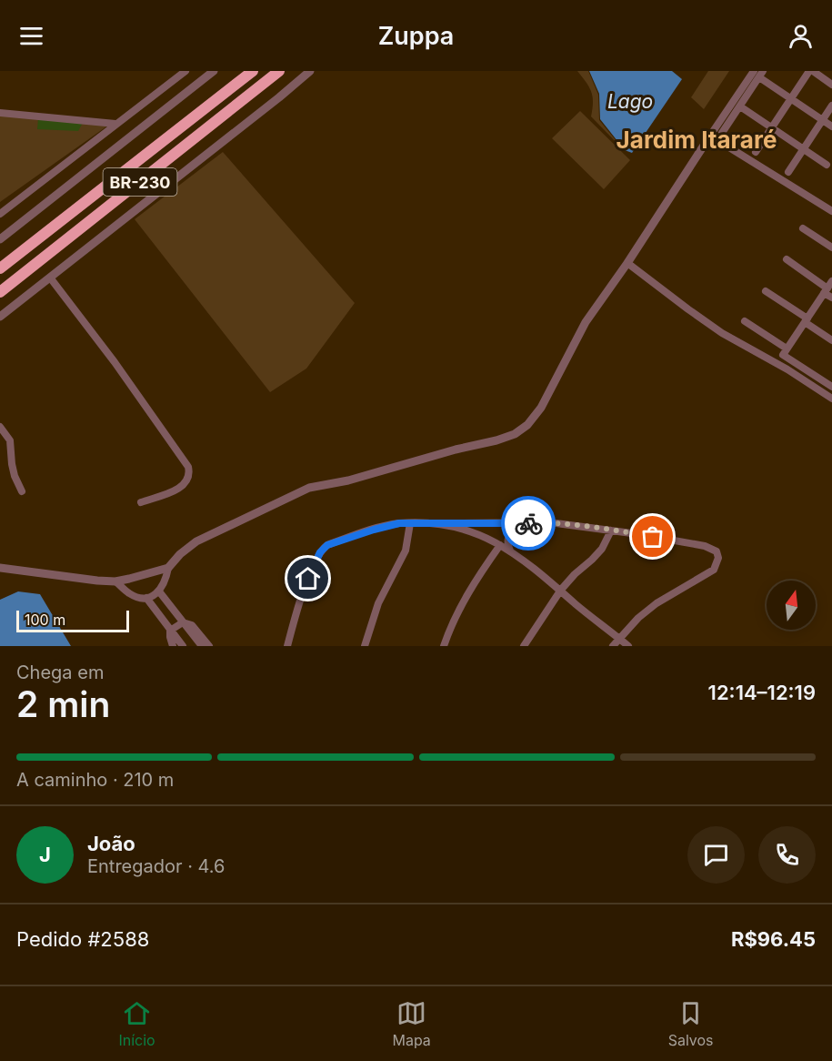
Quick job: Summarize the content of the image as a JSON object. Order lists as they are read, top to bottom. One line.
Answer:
{"streets":{"highway":["BR-230"]},"districts":["Jardim Itararé"],"water":["Lago"],"scale_bar":"100 m","north":"top","page":{"header":"Zuppa","scale":"100 m","heading":["2 min","Chega em","12:14–12:19"],"panel":["João","Entregador · 4.6","Pedido #2588","R$96.45"],"bar":"A caminho · 210 m","round":"J","tabs":["Início","Mapa","Salvos"]}}
